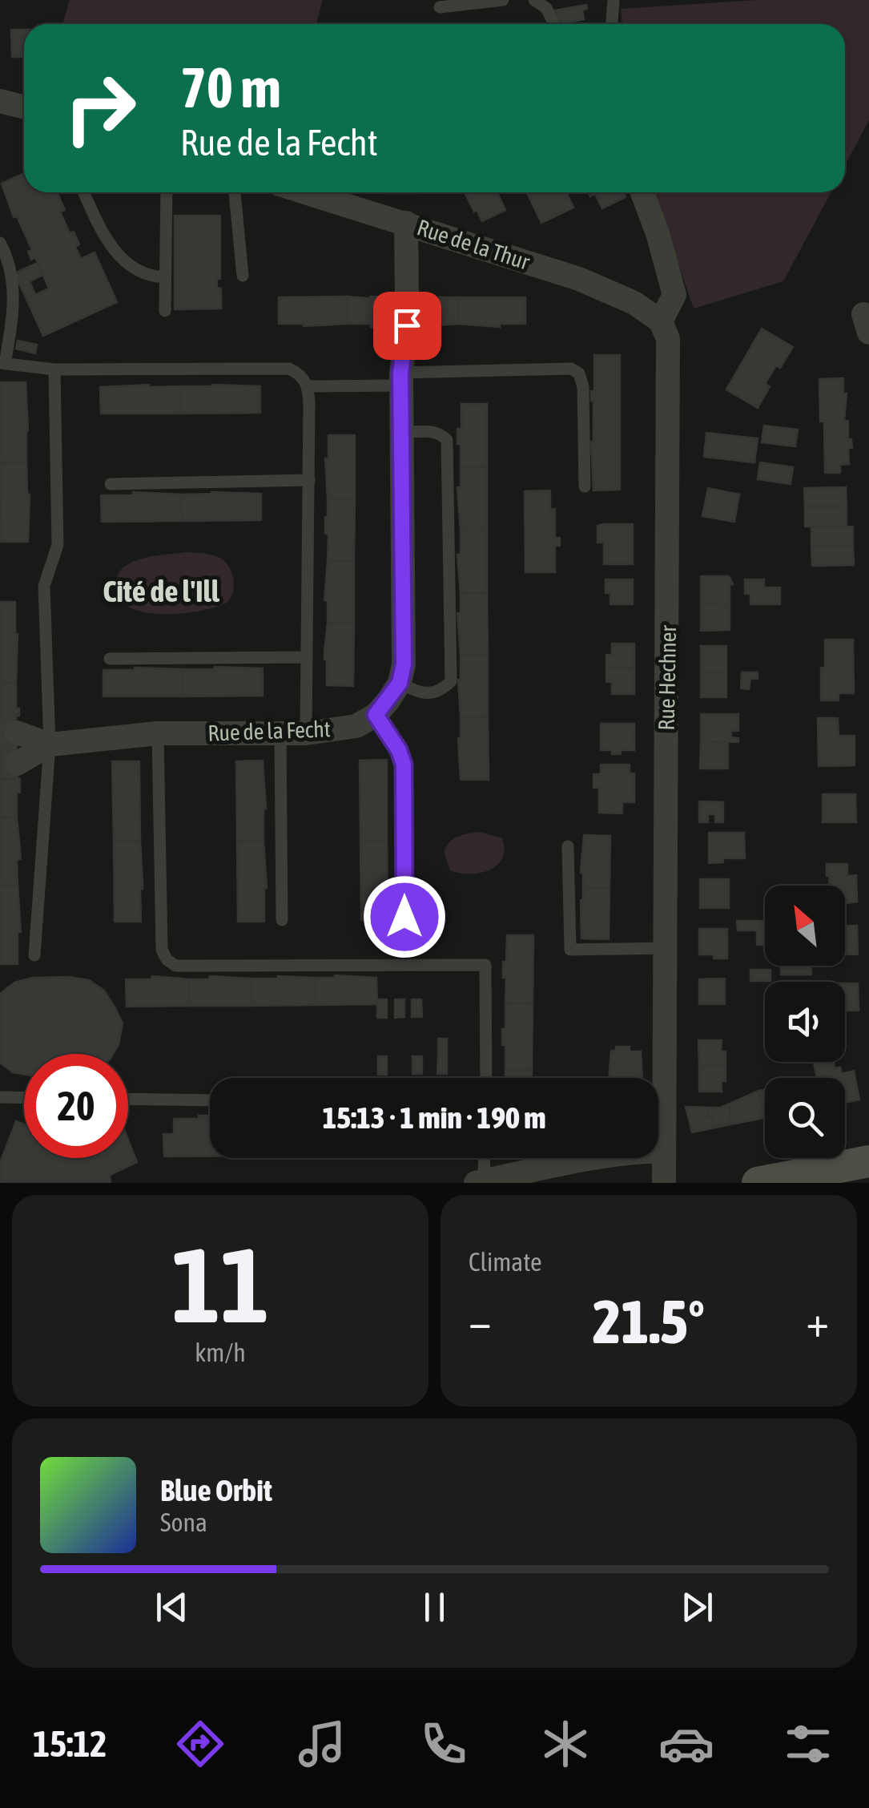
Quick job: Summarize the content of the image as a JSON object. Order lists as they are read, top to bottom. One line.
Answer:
{"streets":{"street":["Rue de la Thur","Rue Hechner","Rue de la Fecht"]},"crossings":[["Rue de la Thur","Rue Hechner"]],"districts":["Cité de l'Ill"],"north":"top left","page":{"turn":["70 m","Rue de la Fecht"],"limit":"20","trip":"15:13 · 1 min · 190 m","tile":[["11","km/h"],"Climate"],"heat":["−","21.5°","+"],"song":["Blue Orbit","Sona"],"tabs":"15:12"}}
